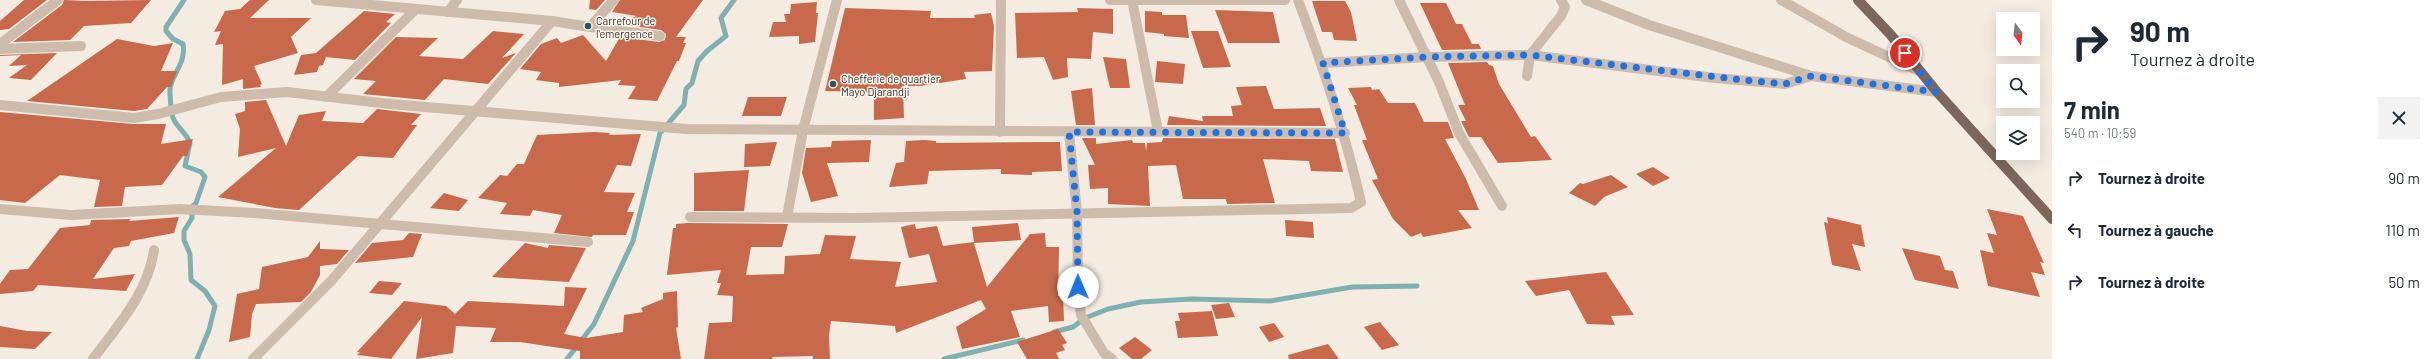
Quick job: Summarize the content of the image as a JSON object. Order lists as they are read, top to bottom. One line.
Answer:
{"places":["Carrefour de l'emergence","Chefferie de quartier Mayo Djarandji"],"north":"bottom","page":{"turn":["90 m","Tournez à droite"],"heading":["7 min","540 m · 10:59"],"list":[{"name":"Tournez à droite","value":"90 m"},{"name":"Tournez à gauche","value":"110 m"},{"name":"Tournez à droite","value":"50 m"}]}}
